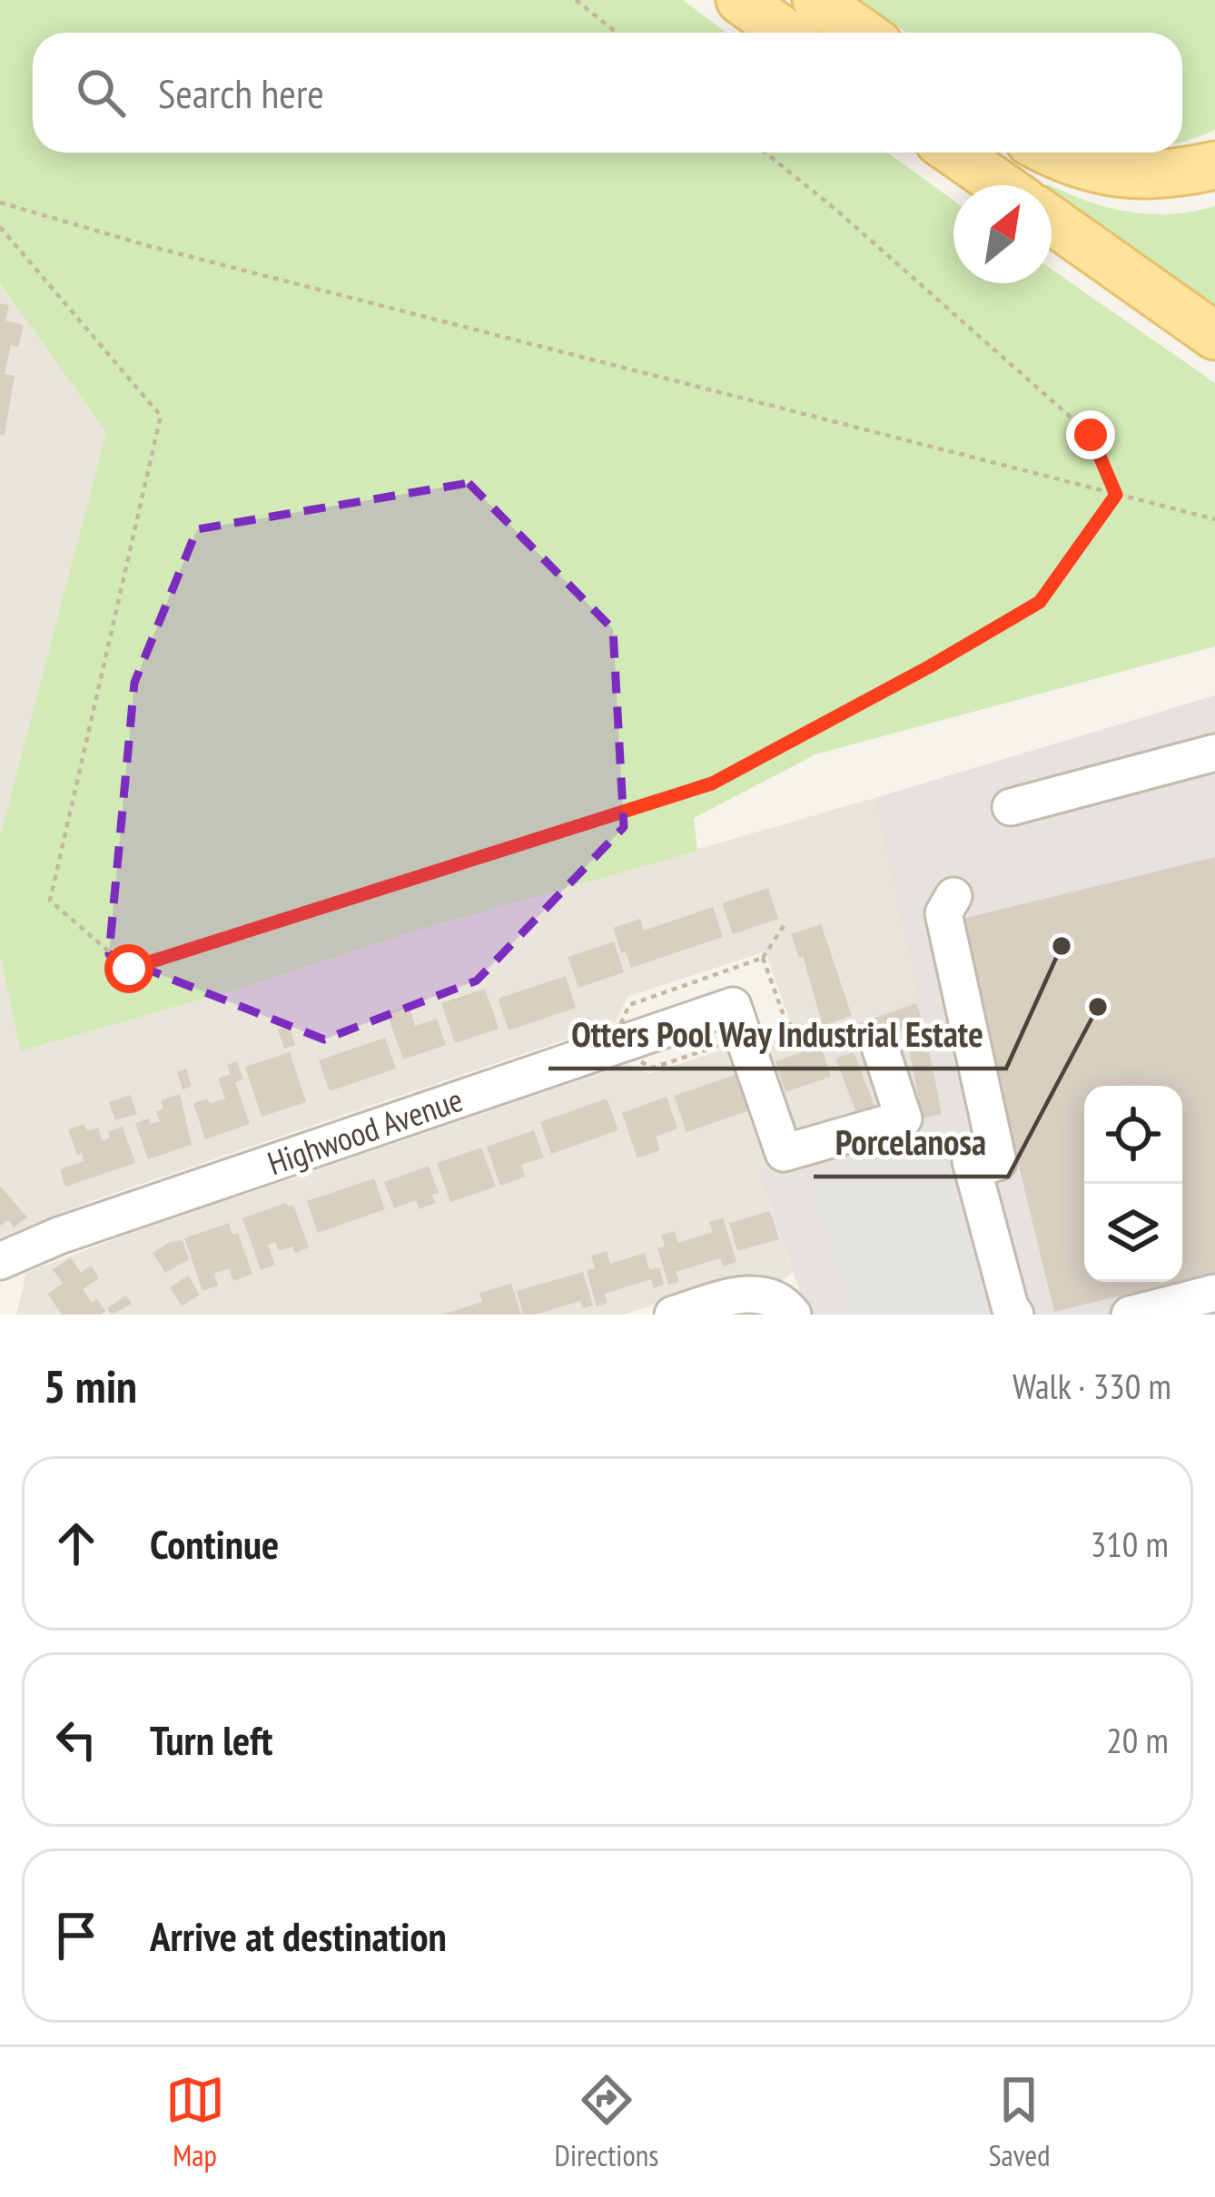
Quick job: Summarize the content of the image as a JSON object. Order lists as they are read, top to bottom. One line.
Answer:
{"streets":{"street":["Highwood Avenue"]},"places":["Otters Pool Way Industrial Estate","Porcelanosa"],"north":"top right","page":{"search":"Search here","heading":["5 min","Walk · 330 m"],"list":[["Continue","310 m"],["Turn left","20 m"],"Arrive at destination"],"nav":["Map","Directions","Saved"]}}
